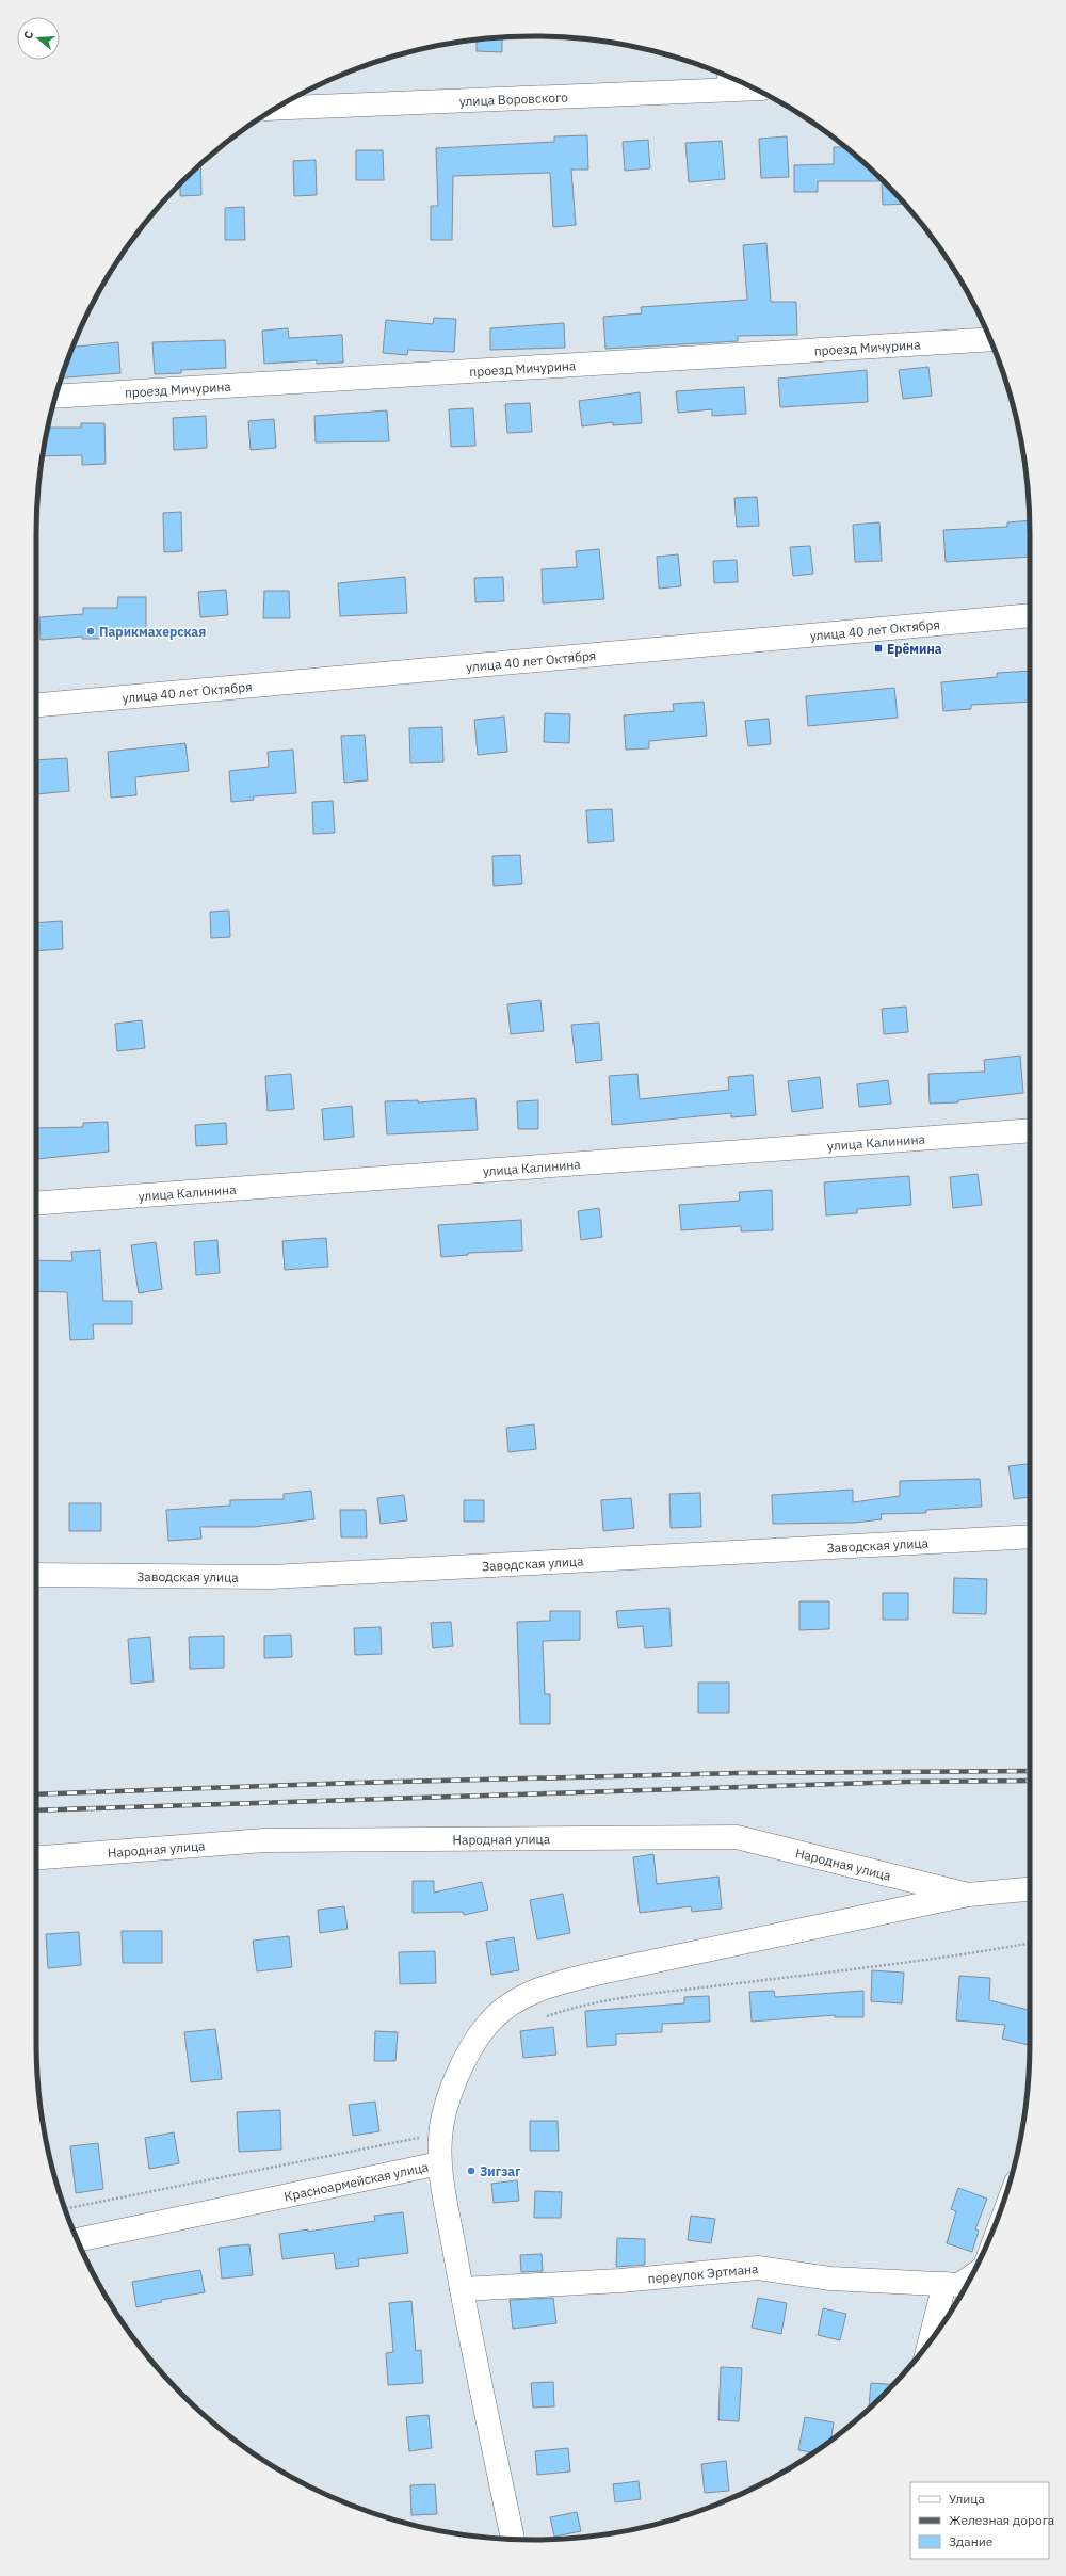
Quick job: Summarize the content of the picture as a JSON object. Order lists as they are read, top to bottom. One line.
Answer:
{"streets":{"street":["улица Воровского","проезд Мичурина","улица 40 лет Октября","улица Калинина","Заводская улица","Народная улица","Красноармейская улица","переулок Эртмана"]},"crossings":[["Народная улица","Красноармейская улица"]],"places":{"other":["Парикмахерская","Зигзаг"],"transit":["Ерёмина"]},"legend":["Улица","Железная дорога","Здание"],"north":"left"}
